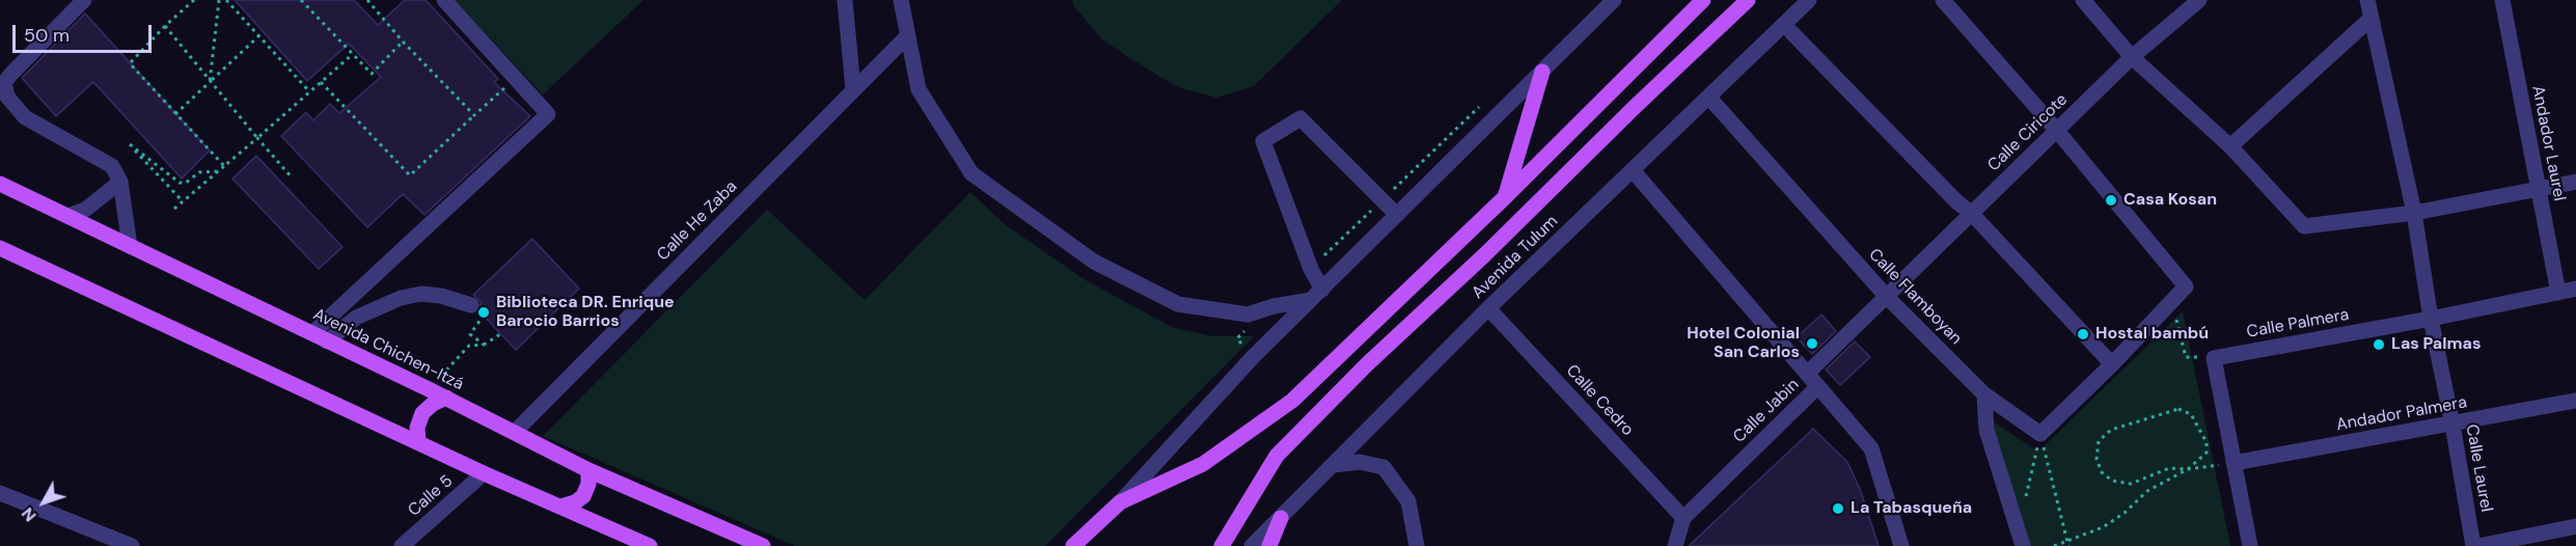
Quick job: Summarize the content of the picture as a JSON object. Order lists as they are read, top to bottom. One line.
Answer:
{"streets":{"main road":["Avenida Tulum","Avenida Chichen-Itzá"],"street":["Calle Ciricote","Andador Laurel","Calle He Zaba","Calle Flamboyan","Calle Palmera","Calle Cedro","Calle Jabin","Andador Palmera","Calle Laurel","Calle 5"]},"crossings":[["Calle Ciricote","Calle Flamboyan"],["Andador Laurel","Calle Palmera"],["Calle He Zaba","Avenida Chichen-Itzá"],["Avenida Tulum","Calle Flamboyan"],["Avenida Tulum","Calle Cedro"],["Calle Palmera","Calle Laurel"],["Calle Cedro","Calle Jabin"],["Andador Palmera","Calle Laurel"]],"places":["Casa Kosan","Biblioteca DR. Enrique Barocio Barrios","Hostal bambú","Hotel Colonial San Carlos","Las Palmas","La Tabasqueña"],"scale_bar":"50 m","north":"bottom left"}
